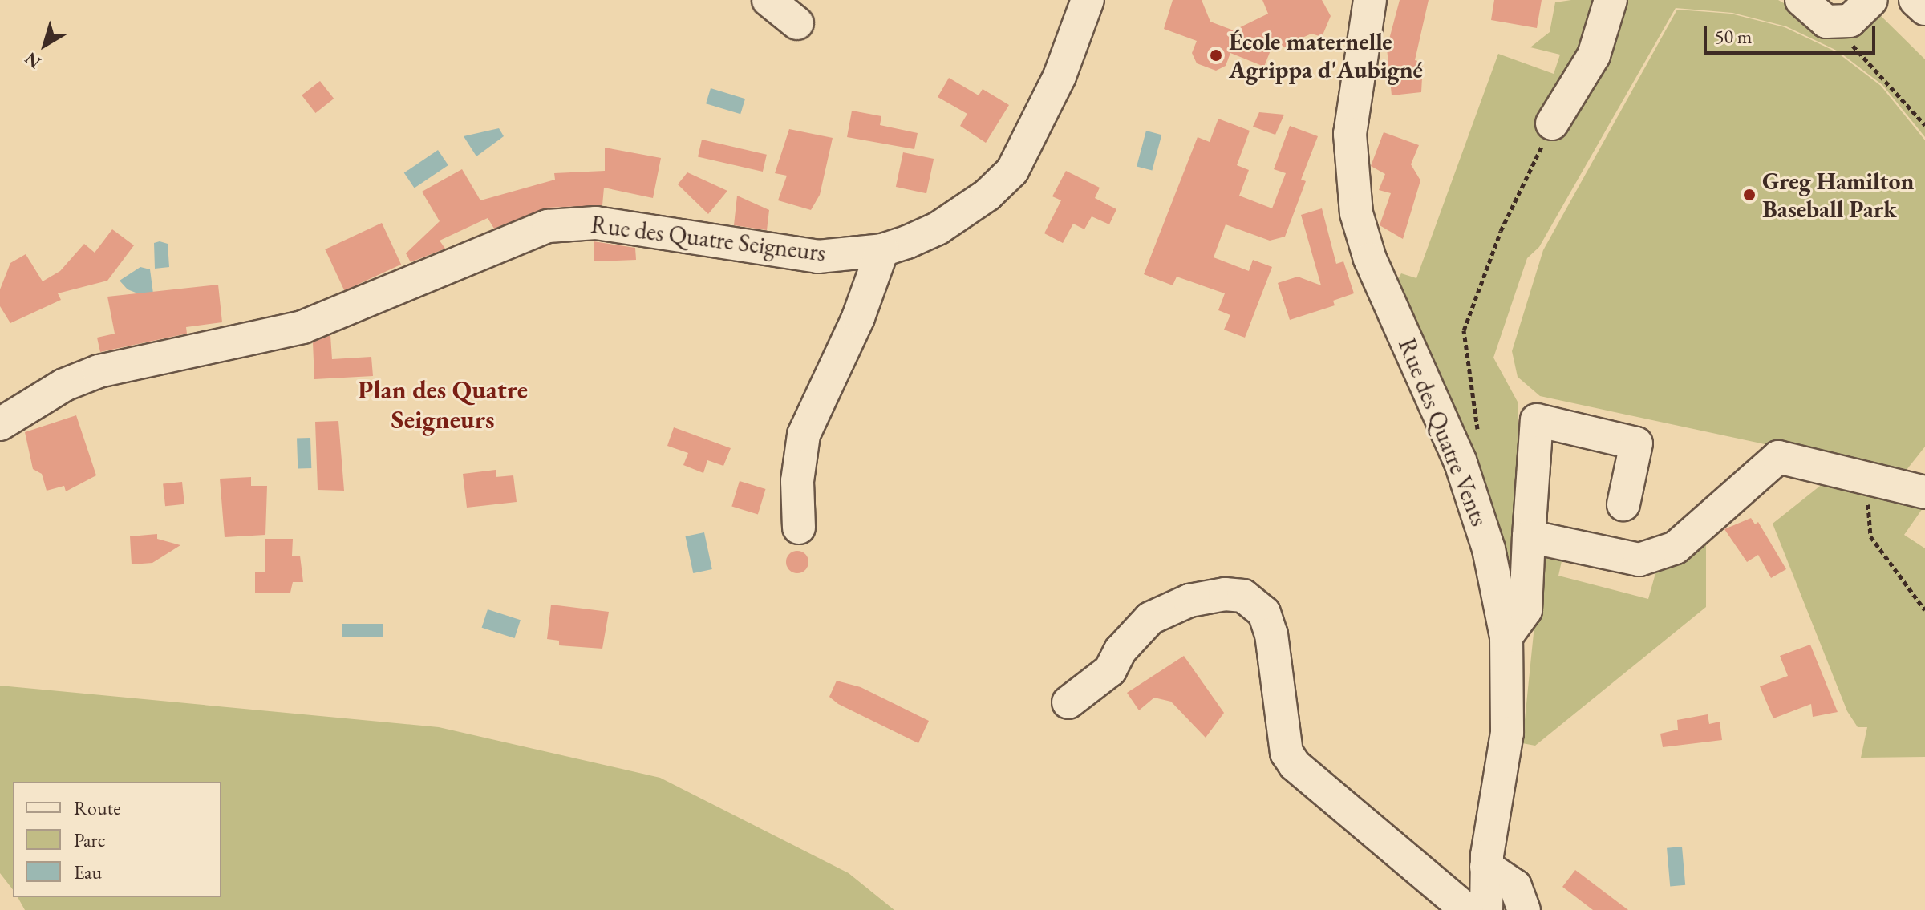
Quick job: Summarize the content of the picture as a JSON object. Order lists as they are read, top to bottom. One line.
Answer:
{"streets":{"street":["Rue des Quatre Seigneurs","Rue des Quatre Vents"]},"districts":["Plan des Quatre Seigneurs"],"places":["École maternelle Agrippa d'Aubigné","Greg Hamilton Baseball Park"],"legend":["Route","Parc","Eau"],"scale_bar":"50 m","north":"bottom left"}
